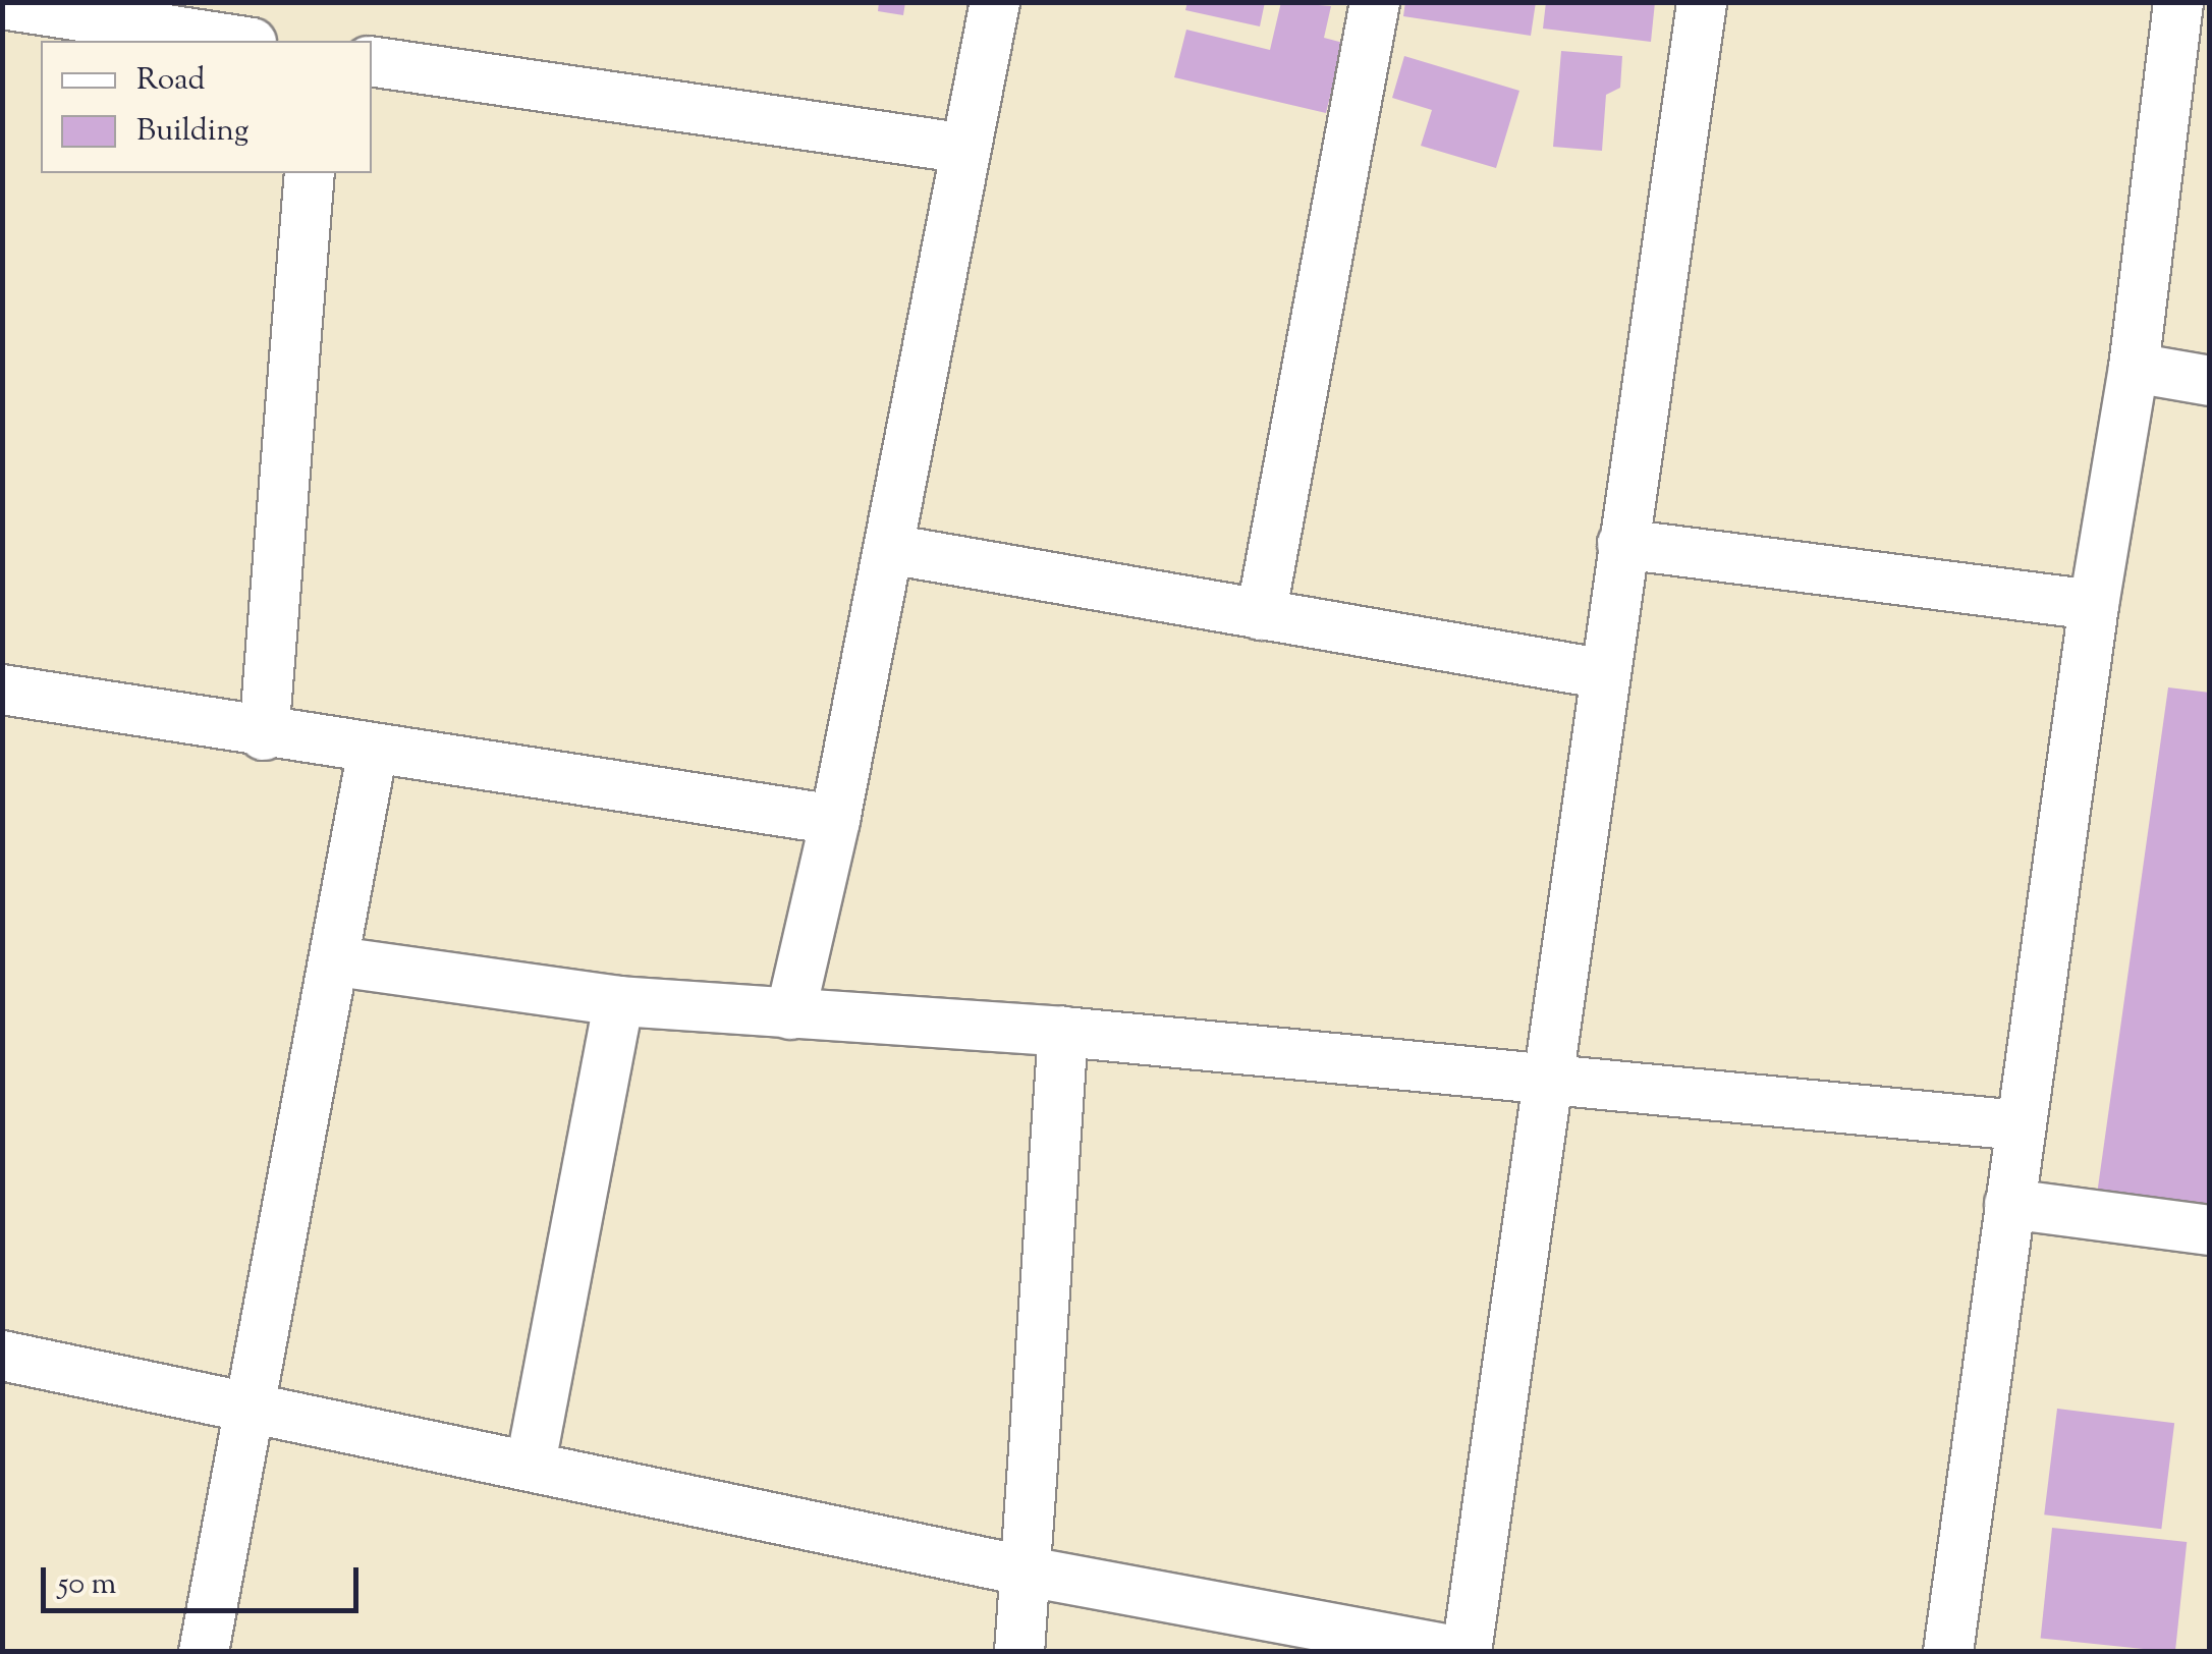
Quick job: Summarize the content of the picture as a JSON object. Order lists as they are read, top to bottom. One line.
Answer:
{"legend":["Road","Building"],"scale_bar":"50 m"}
